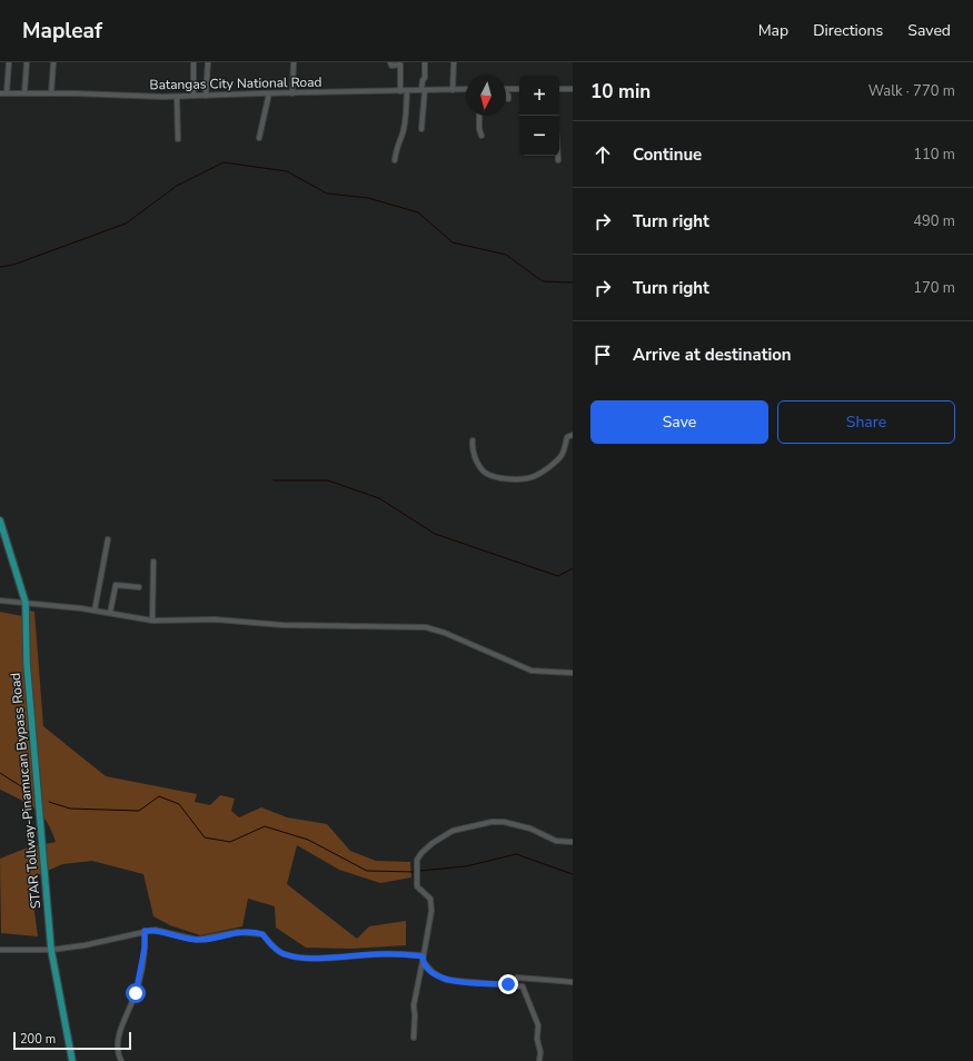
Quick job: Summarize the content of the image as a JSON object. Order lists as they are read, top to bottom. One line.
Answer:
{"streets":{"main road":["STAR Tollway-Pinamucan Bypass Road"],"street":["Batangas City National Road"]},"scale_bar":"200 m","north":"bottom","page":{"header":"Mapleaf","nav":["Map","Directions","Saved"],"heading":["10 min","Walk · 770 m"],"map_buttons":["+","−"],"list":[["Continue","110 m"],["Turn right","490 m"],["Turn right","170 m"],"Arrive at destination"],"buttons":["Save","Share"],"scale":"200 m"}}
